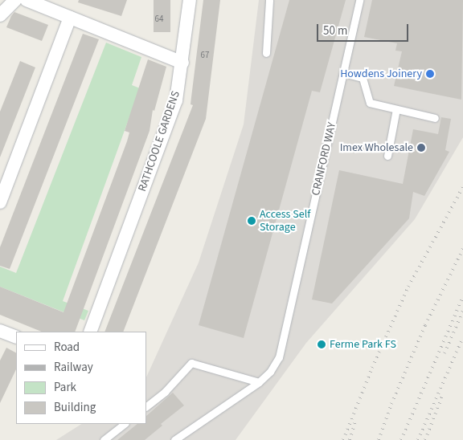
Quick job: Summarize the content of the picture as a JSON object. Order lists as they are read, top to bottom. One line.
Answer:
{"streets":{"street":["RATHCOOLE GARDENS"],"lane":["CRANFORD WAY"]},"places":["Howdens Joinery","Imex Wholesale","Access Self Storage","Ferme Park FS"],"house_numbers":["64","67"],"legend":["Road","Railway","Park","Building"],"scale_bar":"50 m"}
